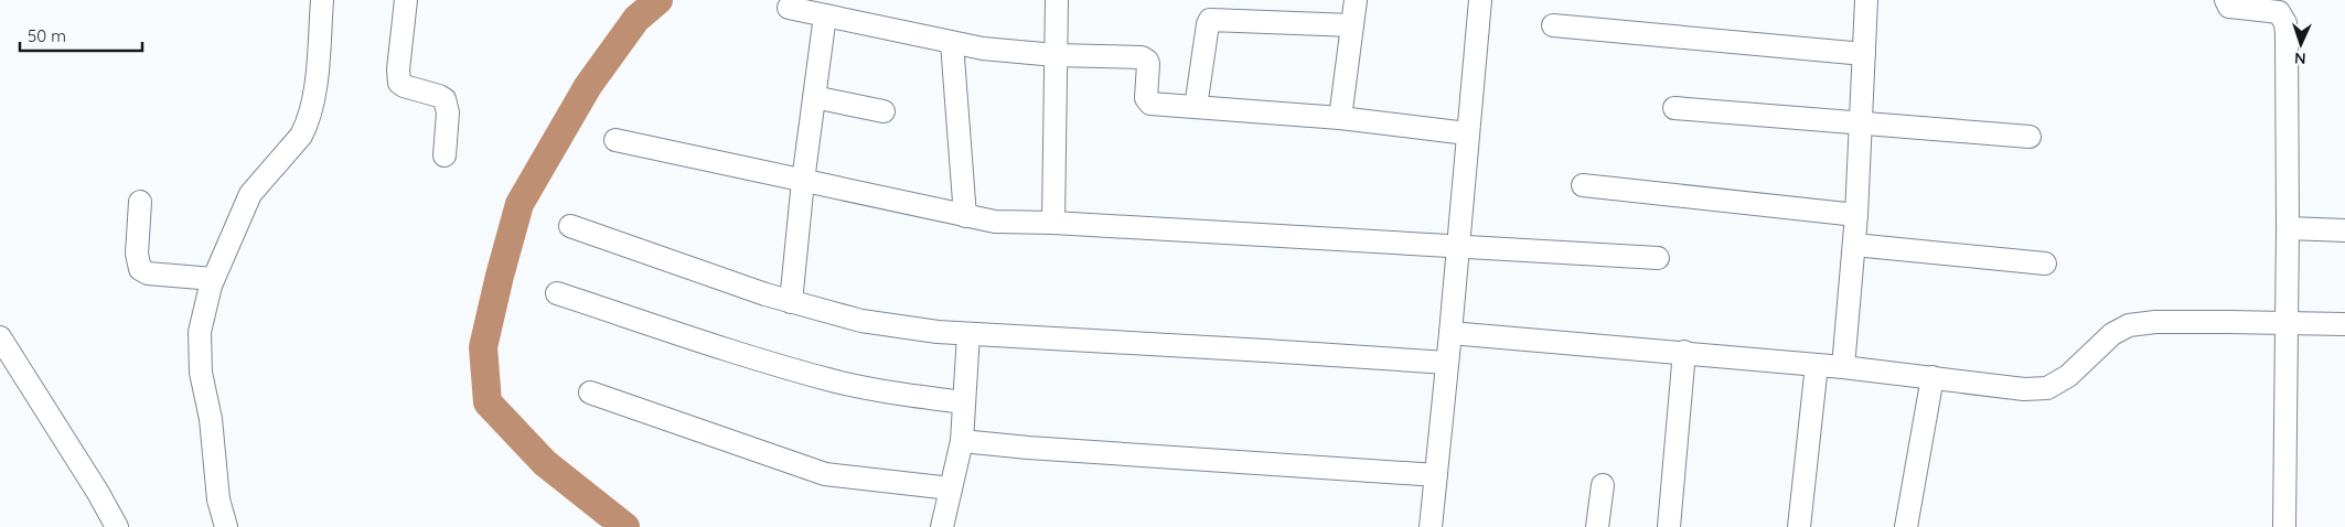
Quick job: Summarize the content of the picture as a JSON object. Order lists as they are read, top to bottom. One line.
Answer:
{"scale_bar":"50 m","north":"bottom"}
